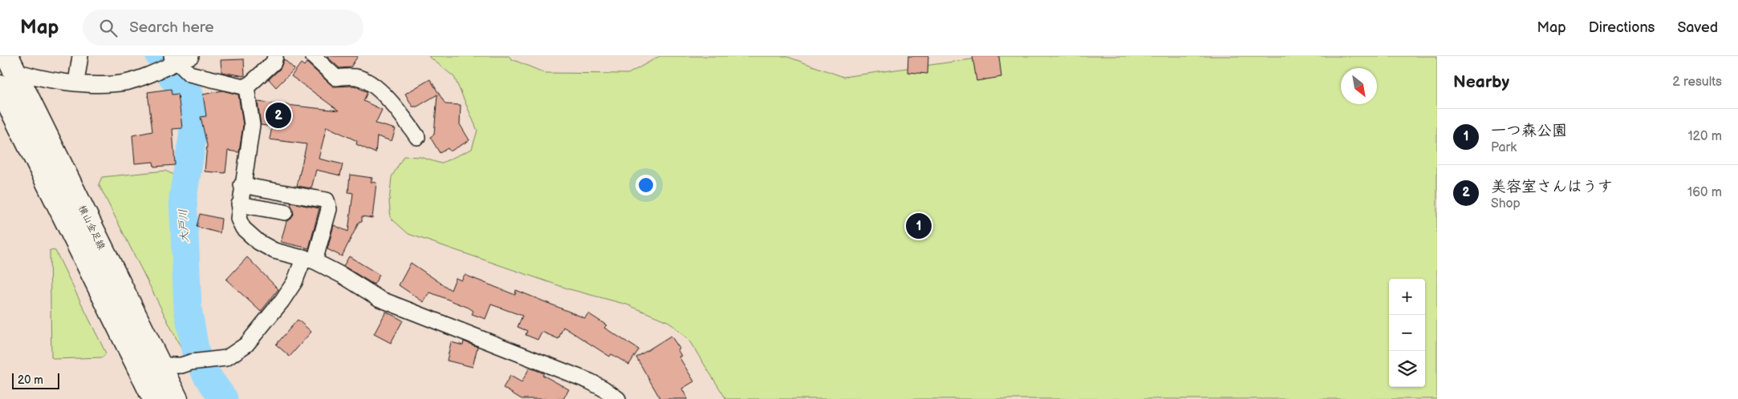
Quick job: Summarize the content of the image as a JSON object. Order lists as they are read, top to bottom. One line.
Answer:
{"streets":{"main road":["横山金足線"]},"water":["大戸川"],"scale_bar":"20 m","north":"bottom right","page":{"header":"Map","search":"Search here","nav":["Map","Directions","Saved"],"heading":["Nearby","2 results"],"pins":["2","1"],"list":[{"mark":"1","name":"一つ森公園","note":"Park","value":"120 m"},{"mark":"2","name":"美容室さんはうす","note":"Shop","value":"160 m"}],"map_buttons":["+","−"],"scale":"20 m"}}
